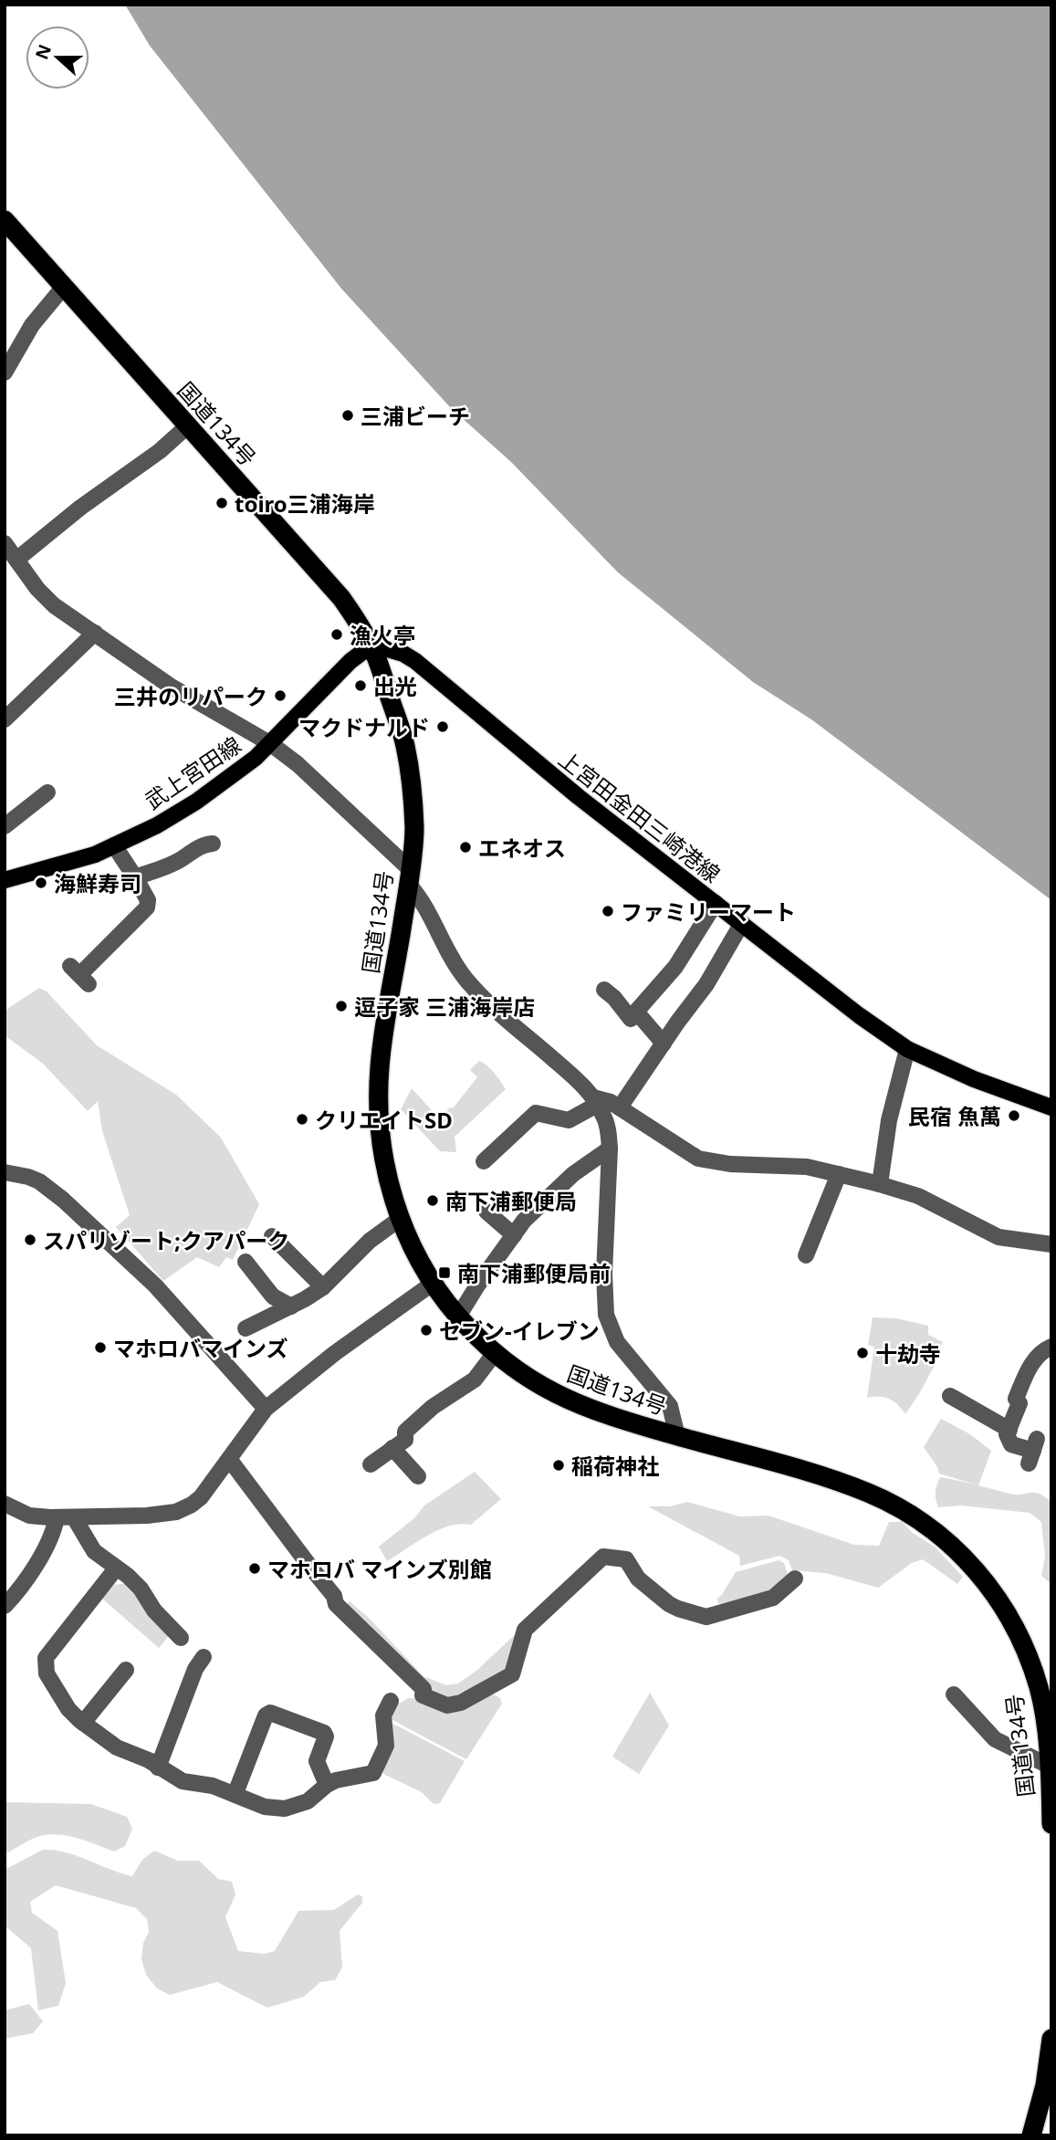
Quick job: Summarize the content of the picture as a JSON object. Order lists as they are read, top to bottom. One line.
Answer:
{"streets":{"highway":["国道134号"],"main road":["武上宮田線","上宮田金田三崎港線"]},"crossings":[["国道134号","武上宮田線"],["国道134号","上宮田金田三崎港線"],["武上宮田線","上宮田金田三崎港線"]],"places":{"other":["三浦ビーチ","toiro三浦海岸","漁火亭","出光","三井のリパーク","マクドナルド","エネオス","海鮮寿司","ファミリーマート","逗子家 三浦海岸店","民宿 魚萬","クリエイトSD","南下浦郵便局","スパリゾート;クアパーク","セブン-イレブン","マホロバマインズ","十劫寺","稲荷神社","マホロバ マインズ別館"],"transit":["南下浦郵便局前"]},"north":"left"}
